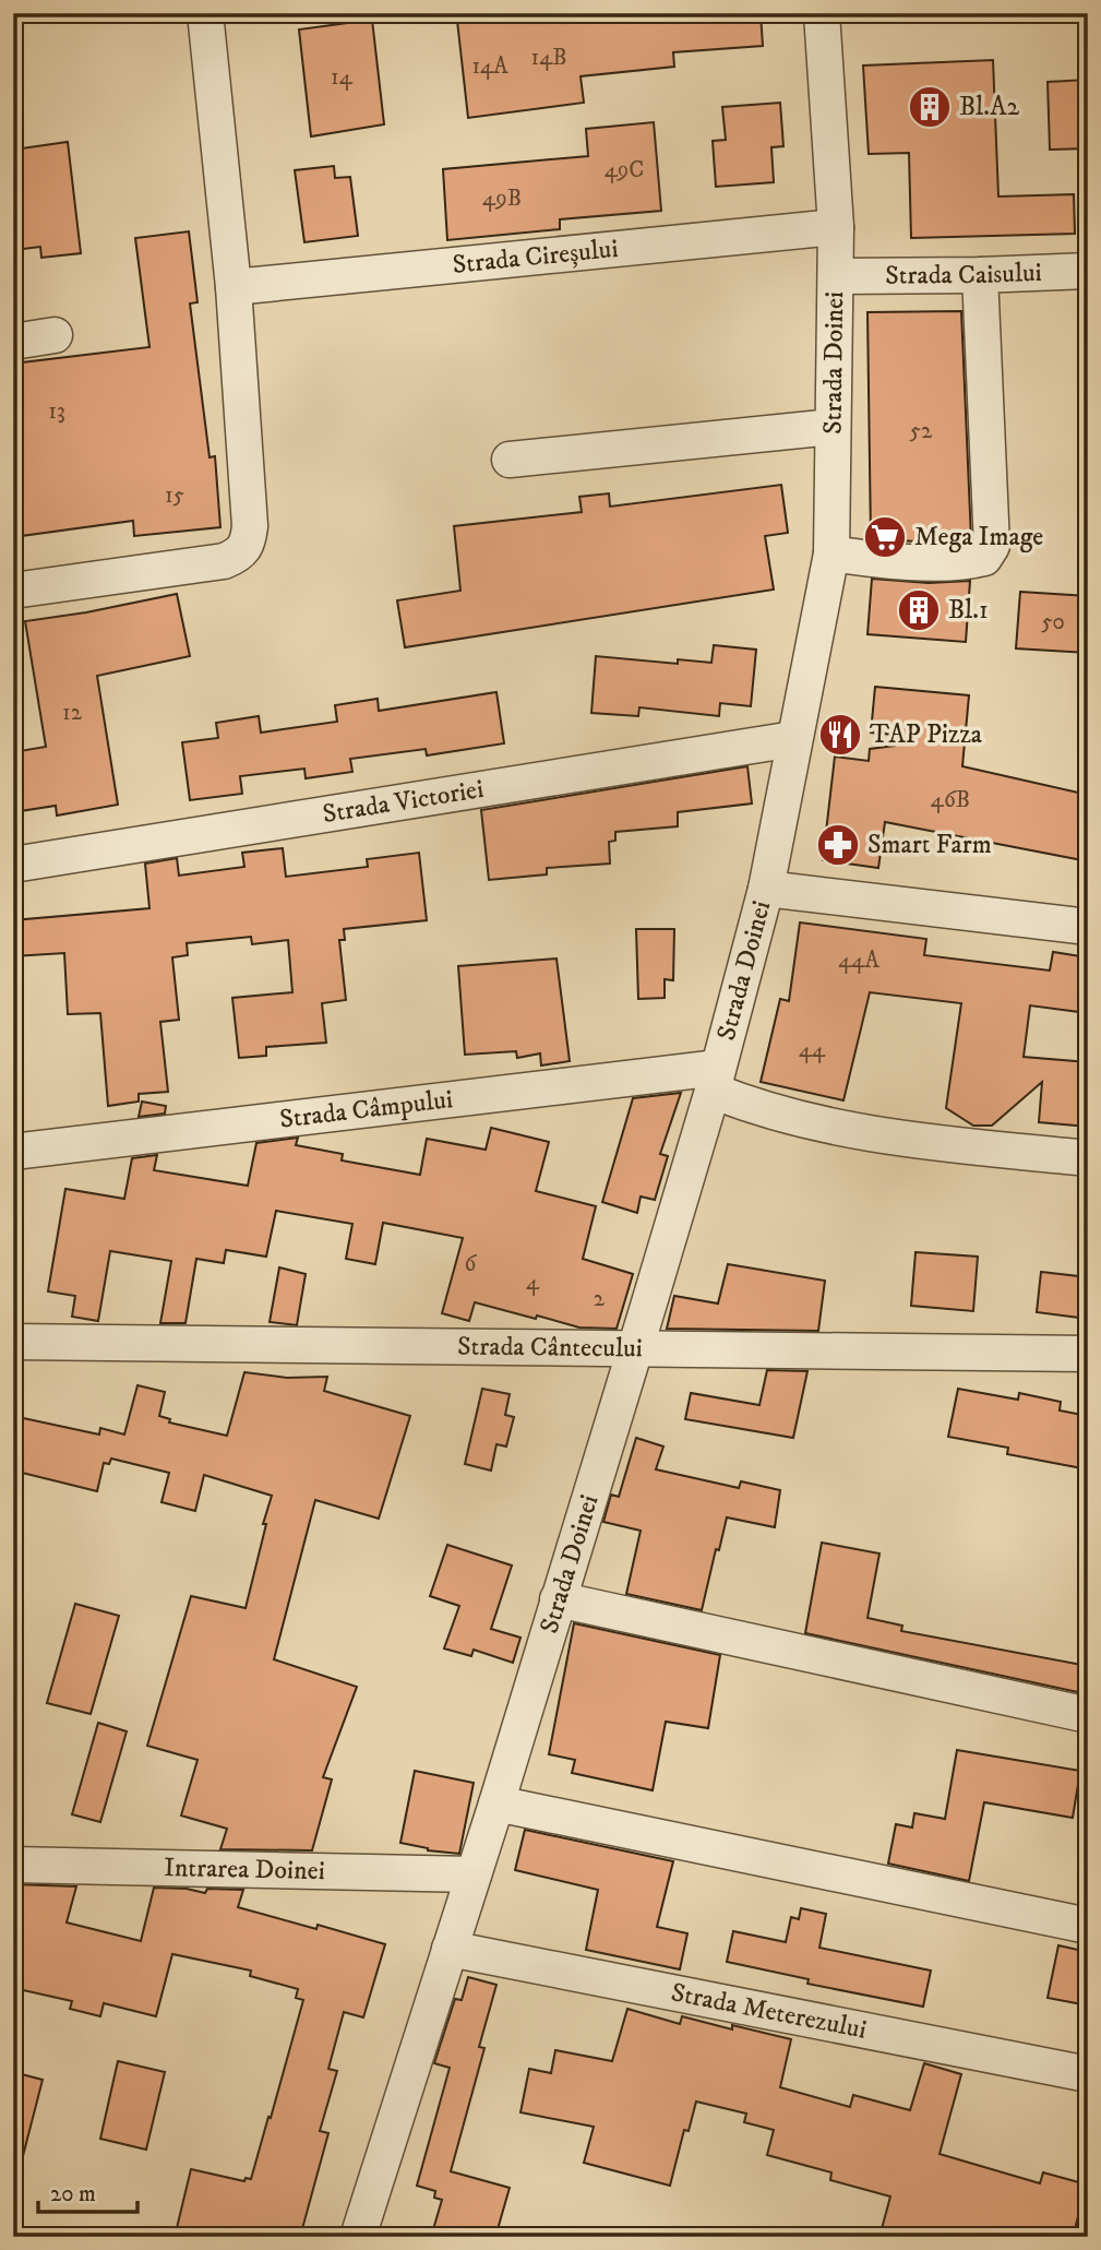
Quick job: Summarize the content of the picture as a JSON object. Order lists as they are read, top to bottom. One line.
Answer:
{"streets":{"street":["Strada Cireșului","Strada Caisului","Strada Doinei","Strada Victoriei","Strada Câmpului","Strada Cântecului","Intrarea Doinei","Strada Meterezului"]},"crossings":[["Strada Cireșului","Strada Doinei"],["Strada Caisului","Strada Doinei"],["Strada Doinei","Strada Victoriei"],["Strada Doinei","Strada Câmpului"],["Strada Doinei","Strada Cântecului"],["Strada Doinei","Intrarea Doinei"],["Strada Doinei","Strada Meterezului"]],"places":{"building":["Bl.A2","Bl.1"],"supermarket":["Mega Image"],"restaurant":["TAP Pizza"],"pharmacy":["Smart Farm"]},"house_numbers":["14B","14A","14","49C","49B","13","52","15","50","12","46B","44A","44","6","4","2"],"scale_bar":"20 m"}
